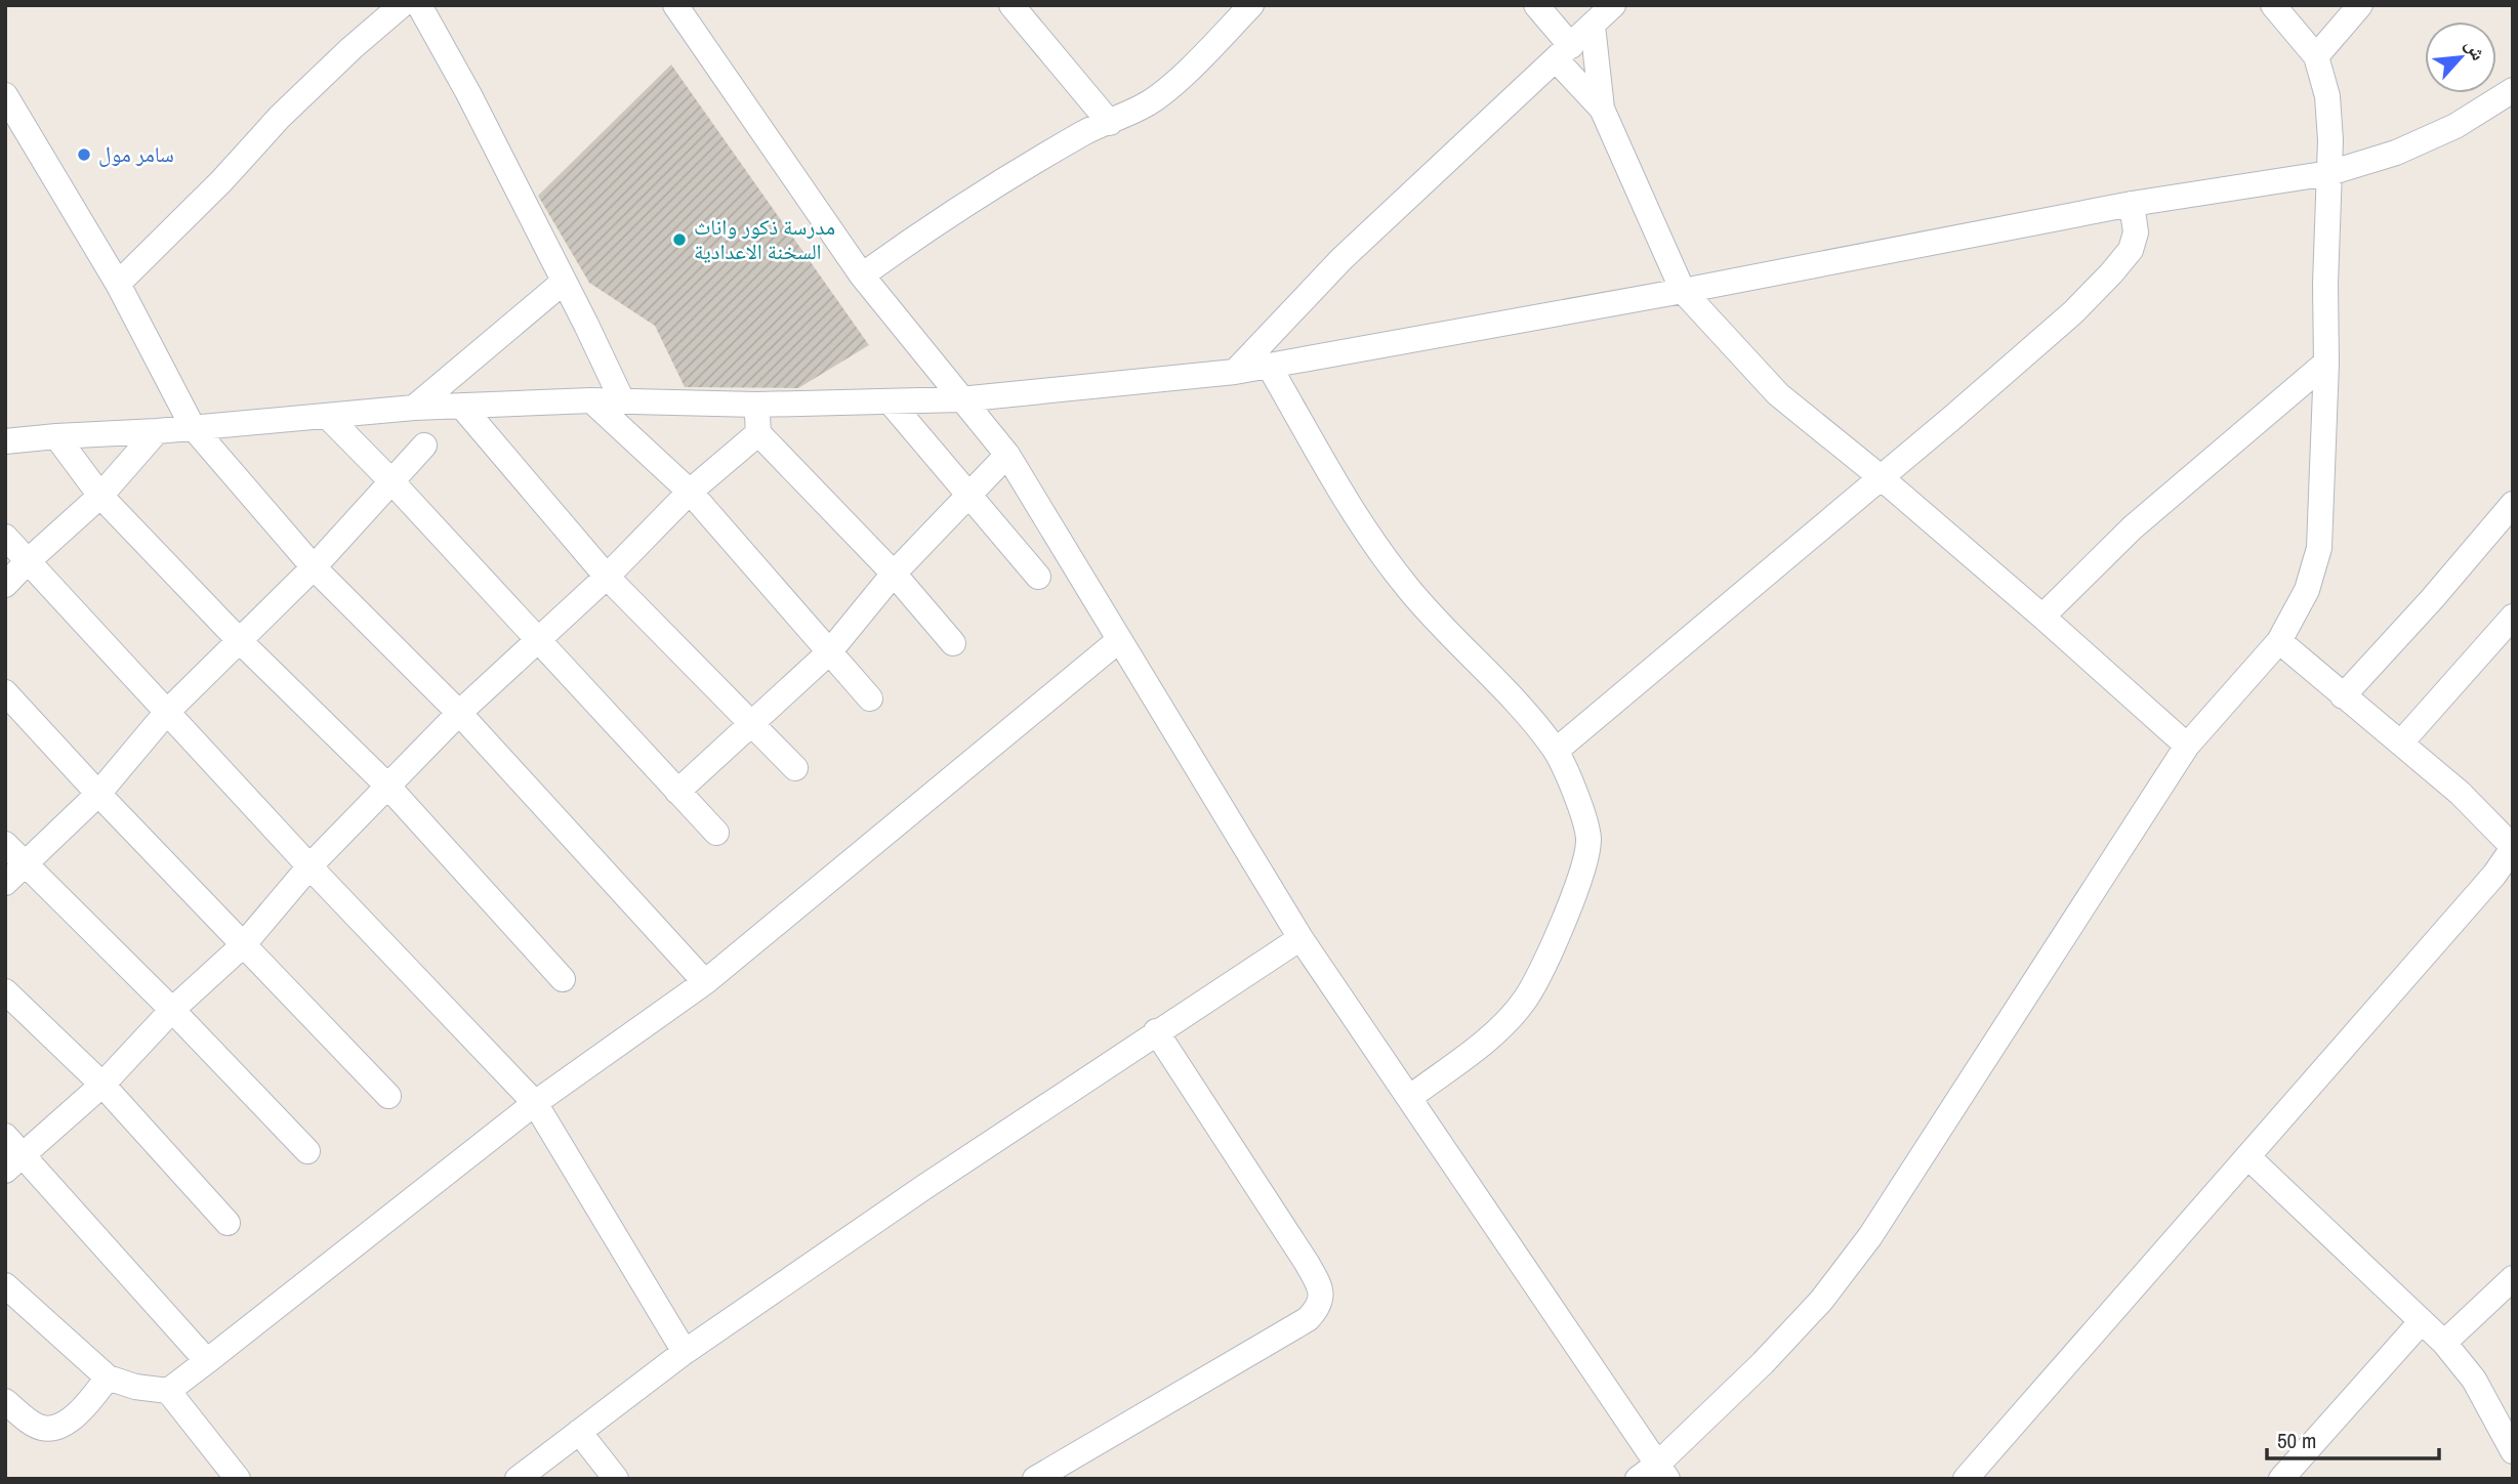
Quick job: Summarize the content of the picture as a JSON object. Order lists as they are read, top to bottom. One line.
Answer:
{"places":["سامر مول","مدرسة ذكور واناث السخنة الاعدادية"],"scale_bar":"50 m","north":"top right"}
